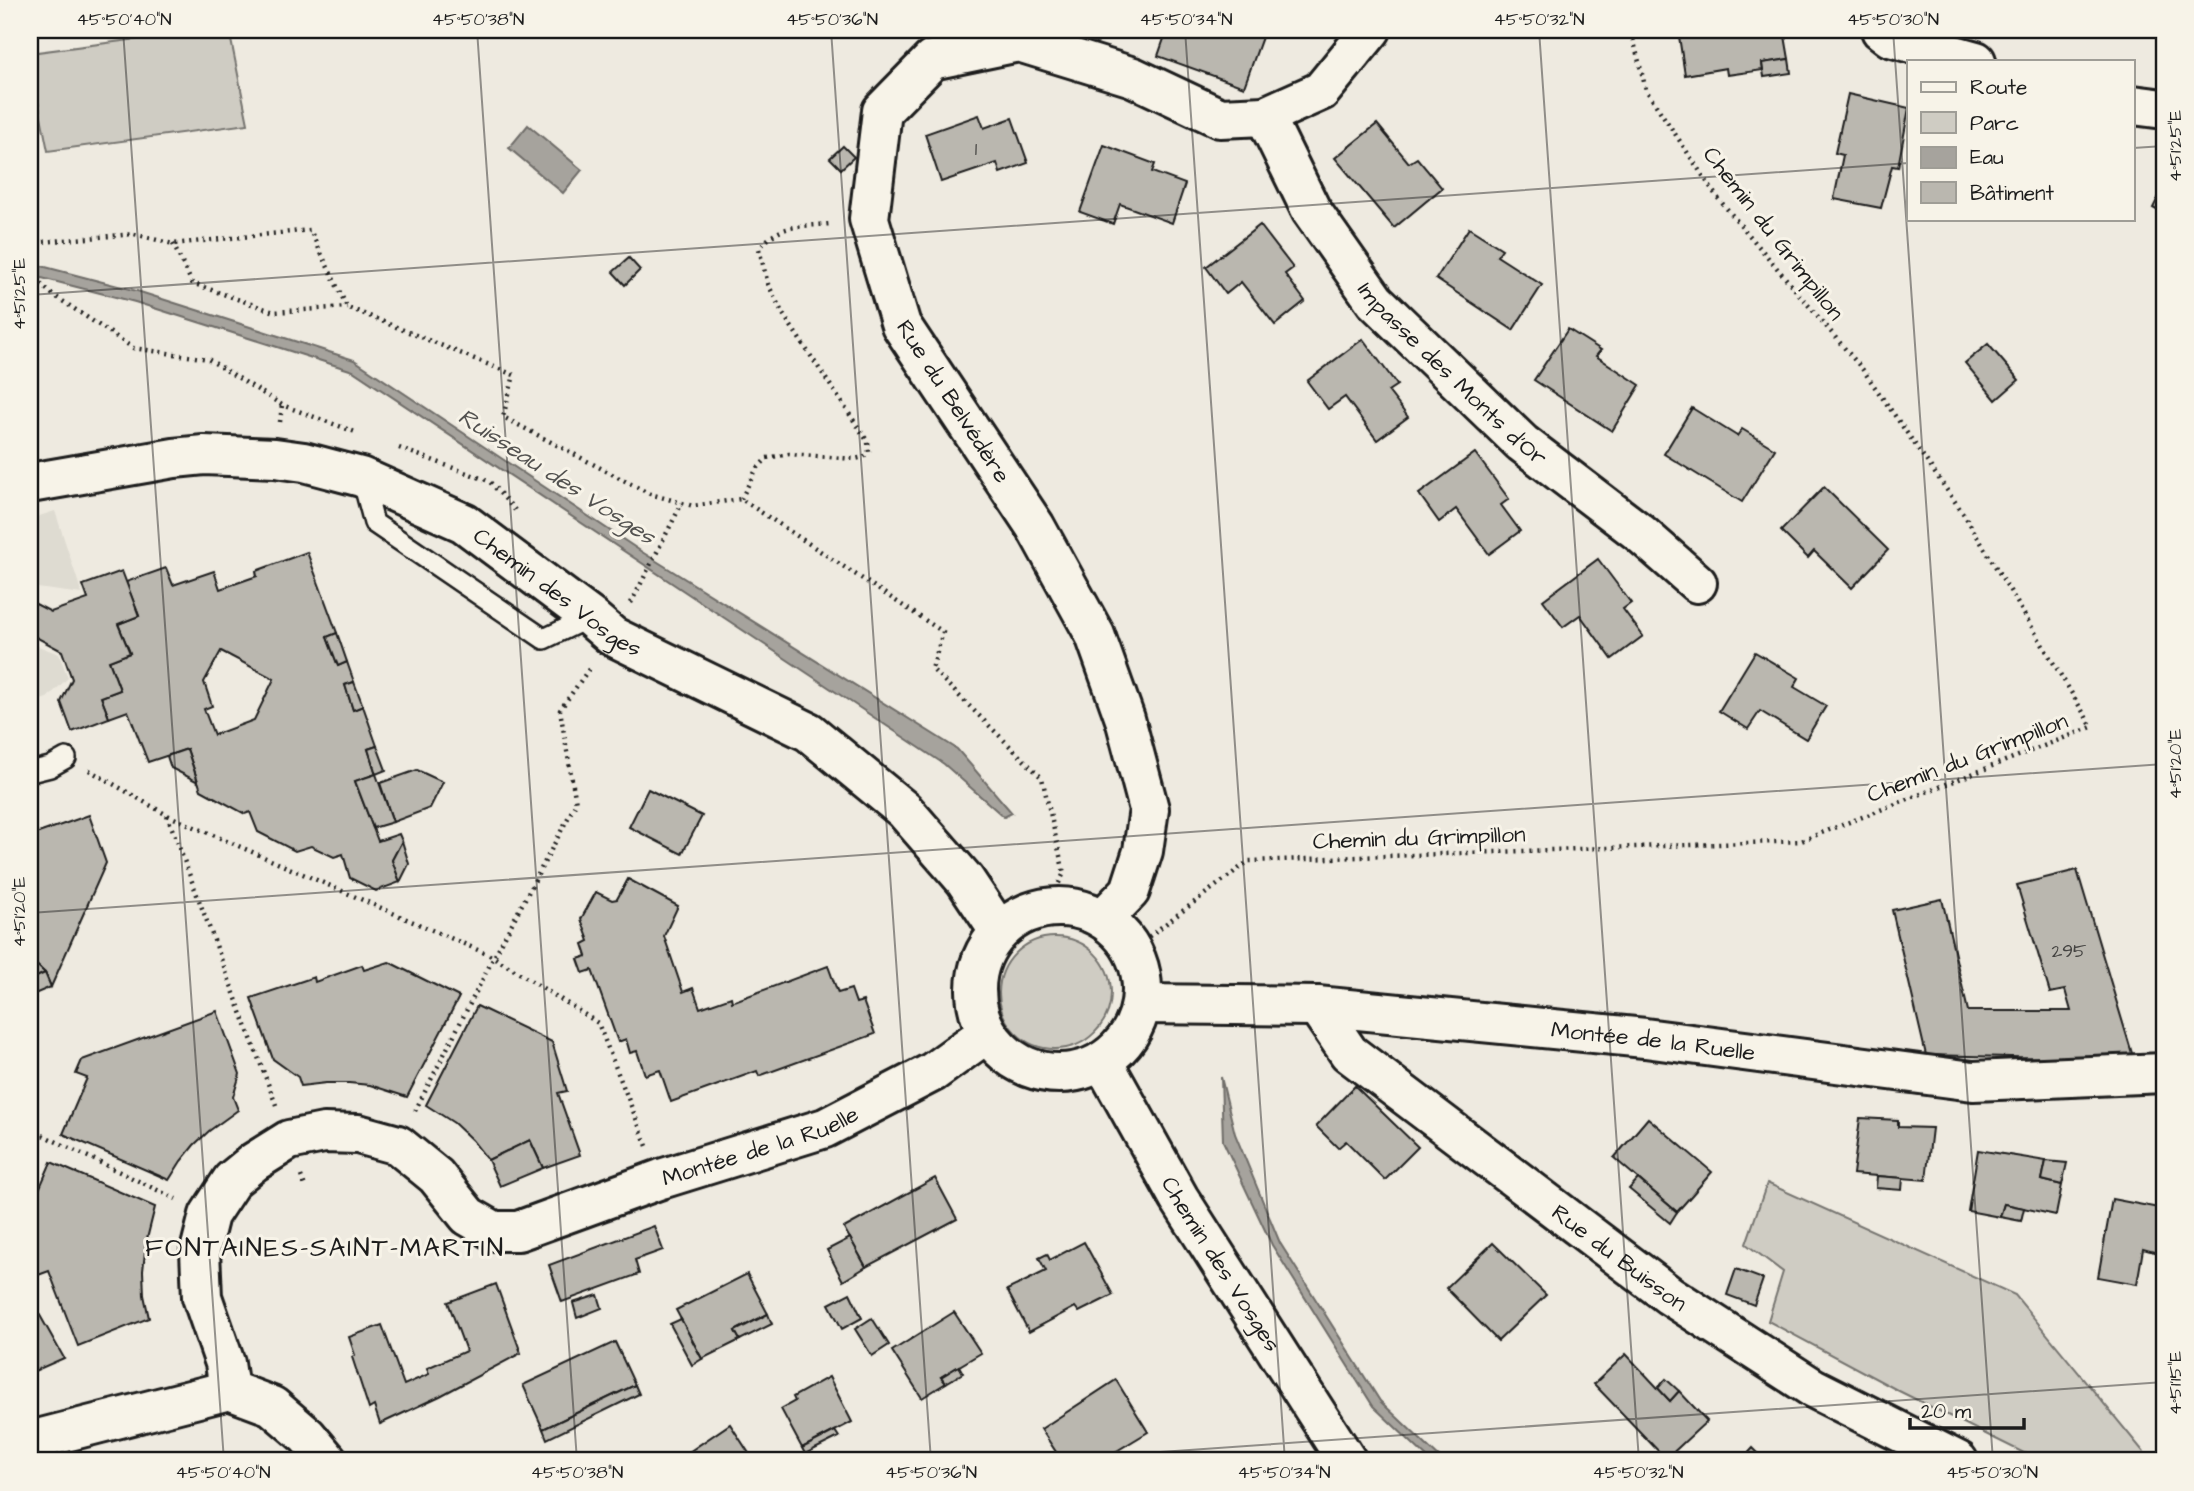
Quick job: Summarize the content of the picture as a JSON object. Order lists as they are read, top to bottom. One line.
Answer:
{"streets":{"street":["Impasse des Monts d'Or","Rue du Belvédère","Chemin des Vosges","Montée de la Ruelle","Rue du Buisson"],"path":["Chemin du Grimpillon"]},"crossings":[["Chemin du Grimpillon","Rue du Belvédère"],["Chemin du Grimpillon","Chemin des Vosges"],["Chemin du Grimpillon","Montée de la Ruelle"],["Impasse des Monts d'Or","Rue du Belvédère"],["Rue du Belvédère","Chemin des Vosges"],["Rue du Belvédère","Montée de la Ruelle"],["Chemin des Vosges","Montée de la Ruelle"],["Montée de la Ruelle","Rue du Buisson"]],"districts":["FONTAINES-SAINT-MARTIN"],"water":["Ruisseau des Vosges"],"house_numbers":["1","295"],"legend":["Route","Parc","Eau","Bâtiment"],"scale_bar":"20 m","coordinates":["45°50'40\"N","45°50'38\"N","45°50'36\"N","45°50'34\"N","45°50'32\"N","45°50'30\"N","4°51'25\"E","4°51'20\"E","4°51'15\"E"]}
